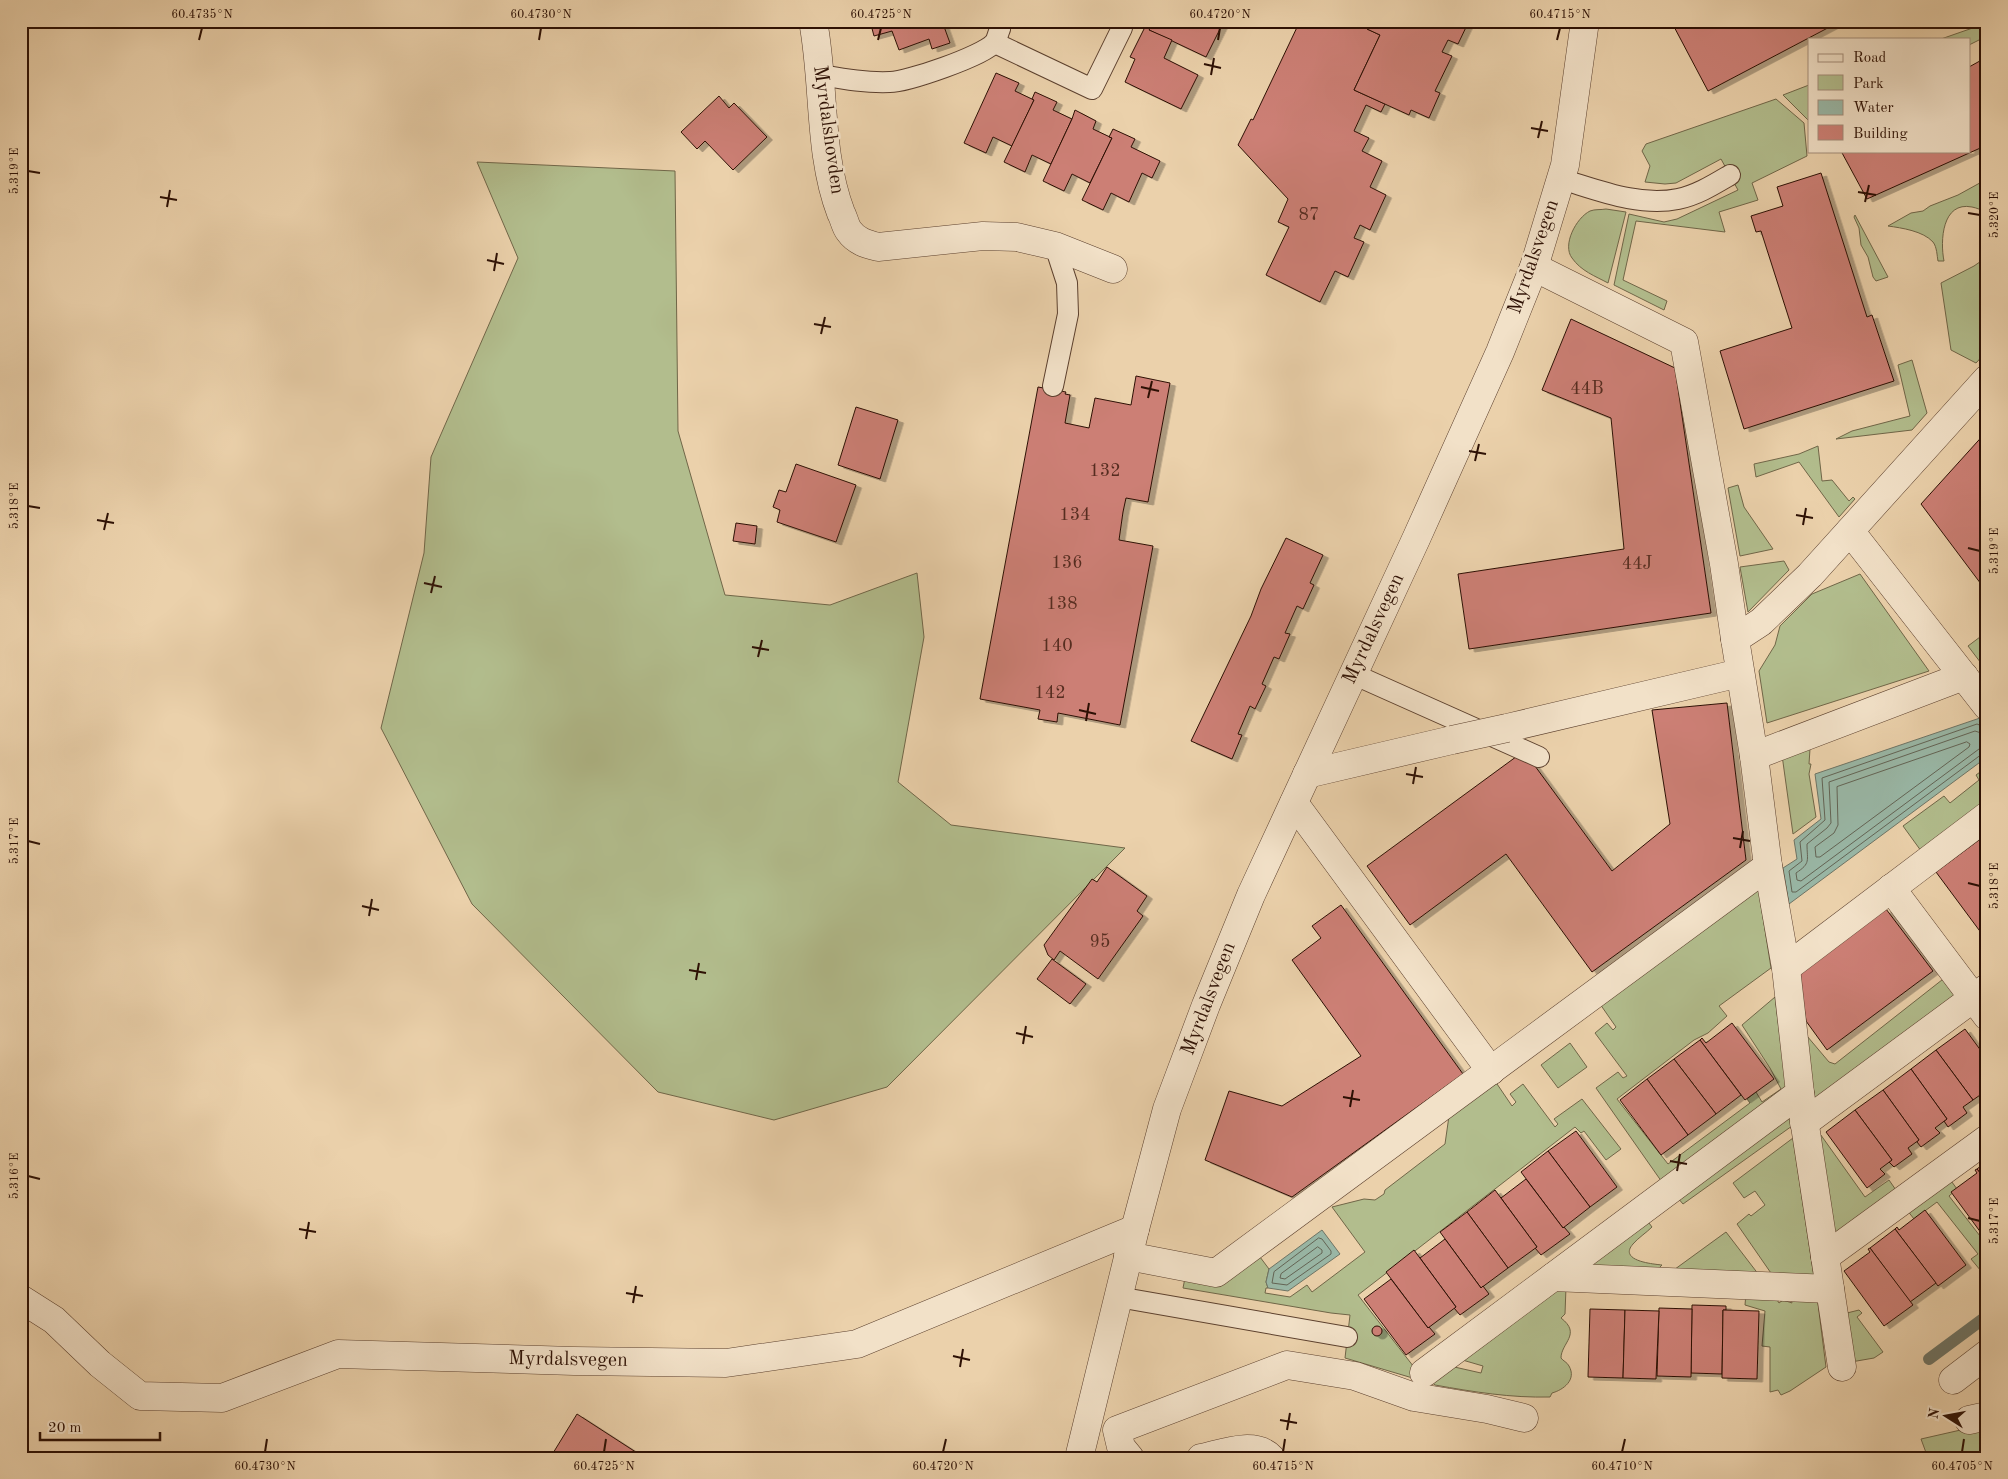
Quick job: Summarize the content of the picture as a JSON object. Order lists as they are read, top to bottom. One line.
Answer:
{"streets":{"street":["Myrdalshovden","Myrdalsvegen"]},"house_numbers":["87","44B","132","134","136","44J","138","140","142","95"],"legend":["Road","Park","Water","Building"],"scale_bar":"20 m","north":"left","coordinates":["60.4735°N","60.4730°N","60.4725°N","60.4720°N","60.4715°N","5.319°E","5.320°E","5.318°E","5.317°E","5.316°E","60.4710°N","60.4705°N"]}
